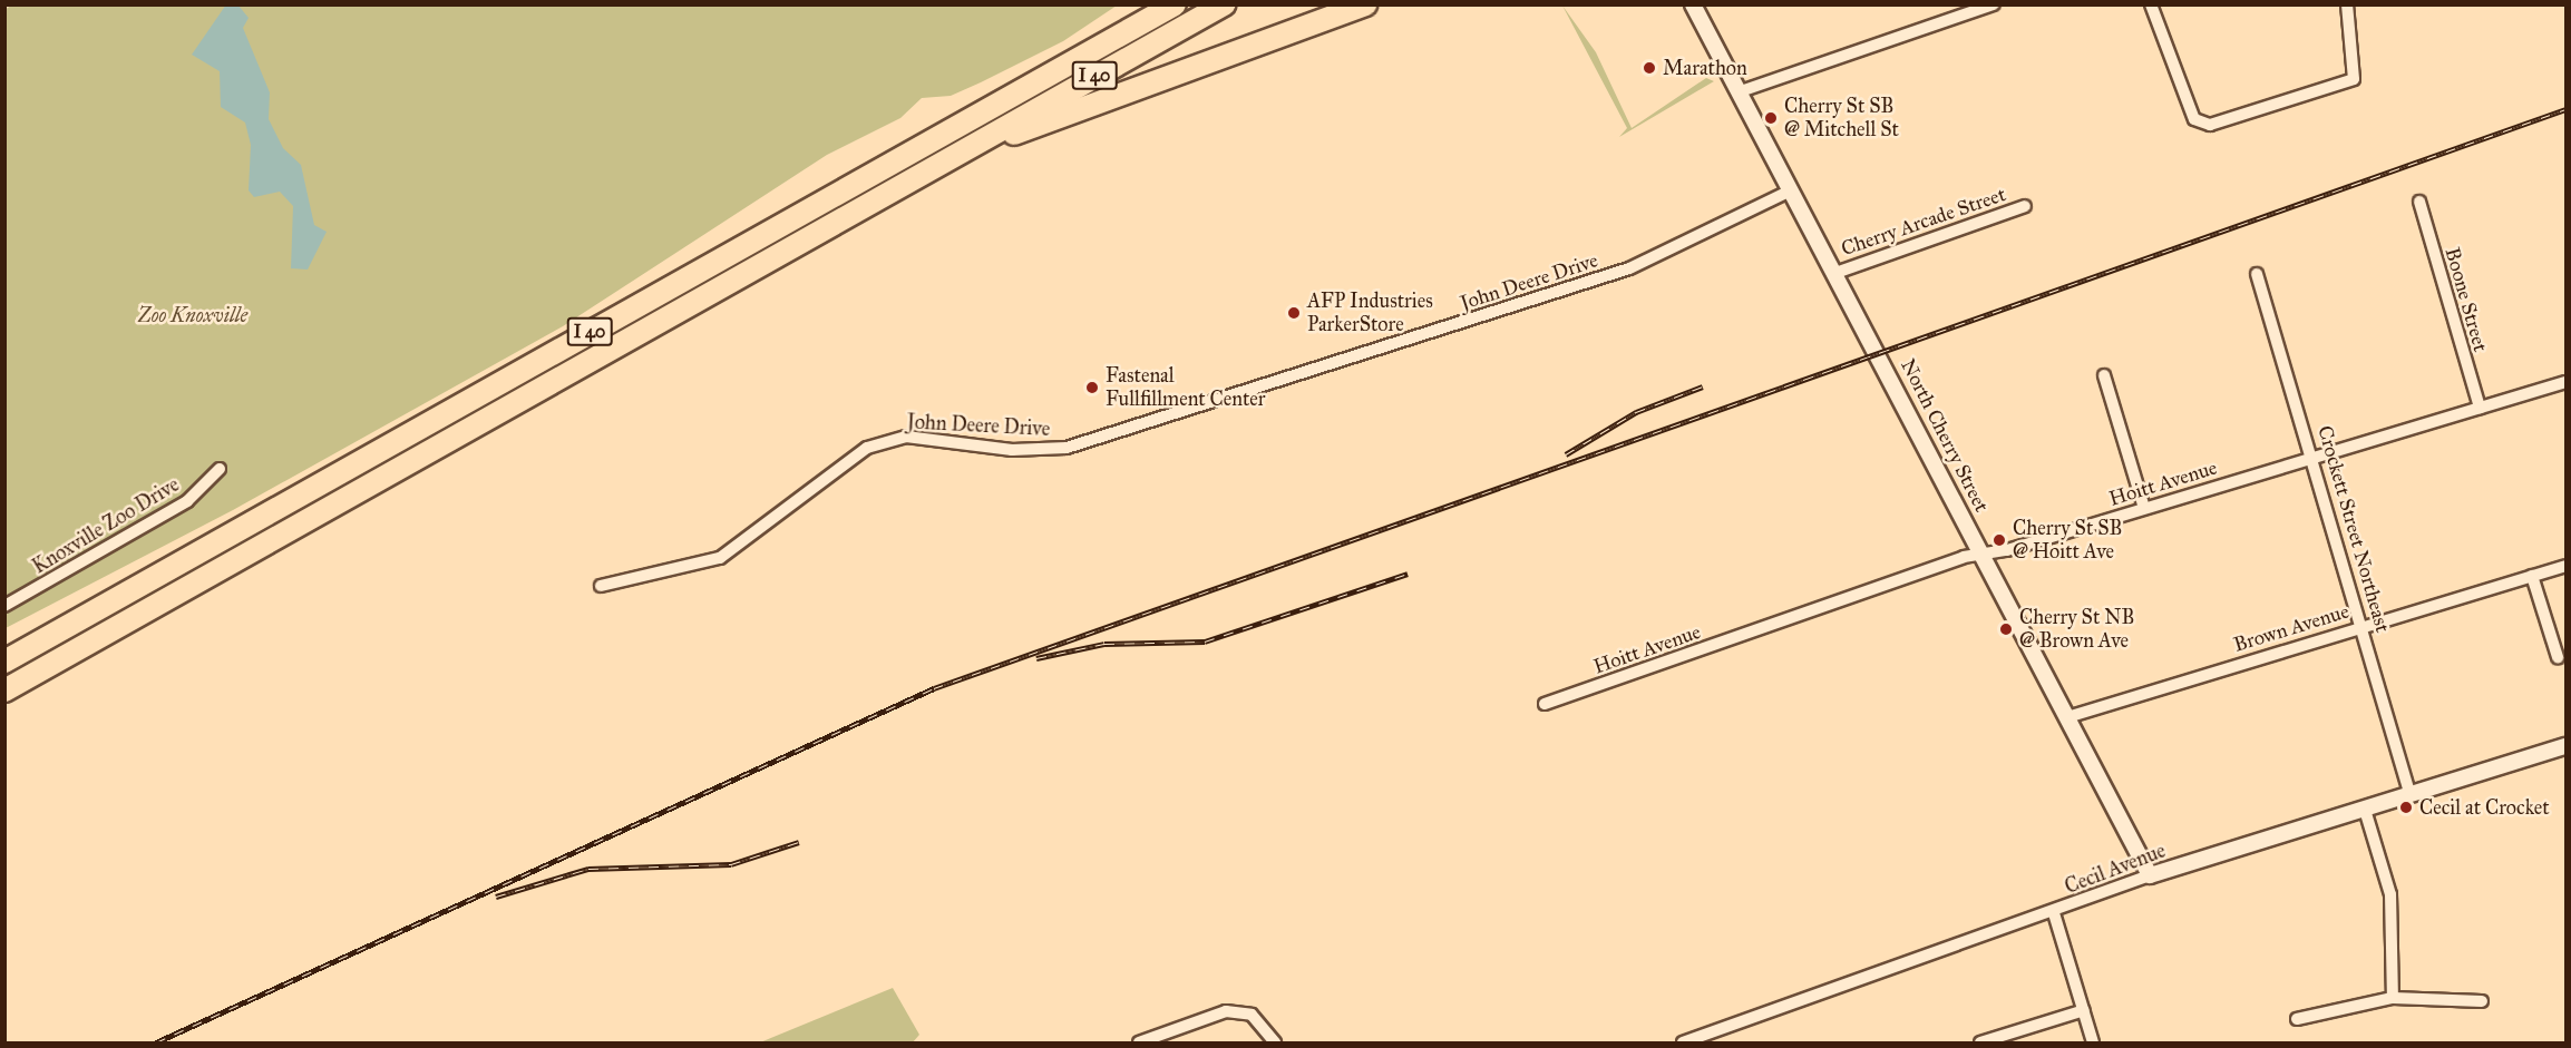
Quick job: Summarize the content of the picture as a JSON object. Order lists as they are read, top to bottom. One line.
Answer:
{"streets":{"highway":["I 40"],"street":["Cherry Arcade Street","John Deere Drive","Boone Street","North Cherry Street","Hoitt Avenue","Knoxville Zoo Drive","Crockett Street Northeast","Brown Avenue","Cecil Avenue"]},"crossings":[["Cherry Arcade Street","North Cherry Street"],["John Deere Drive","North Cherry Street"],["Boone Street","Hoitt Avenue"],["North Cherry Street","Hoitt Avenue"],["North Cherry Street","Brown Avenue"],["North Cherry Street","Cecil Avenue"],["Hoitt Avenue","Crockett Street Northeast"],["Crockett Street Northeast","Brown Avenue"],["Crockett Street Northeast","Cecil Avenue"]],"parks":["Zoo Knoxville"],"places":["Marathon","Cherry St SB @ Mitchell St","AFP Industries ParkerStore","Fastenal Fullfillment Center","Cherry St SB @ Hoitt Ave","Cherry St NB @ Brown Ave","Cecil at Crocket"]}
